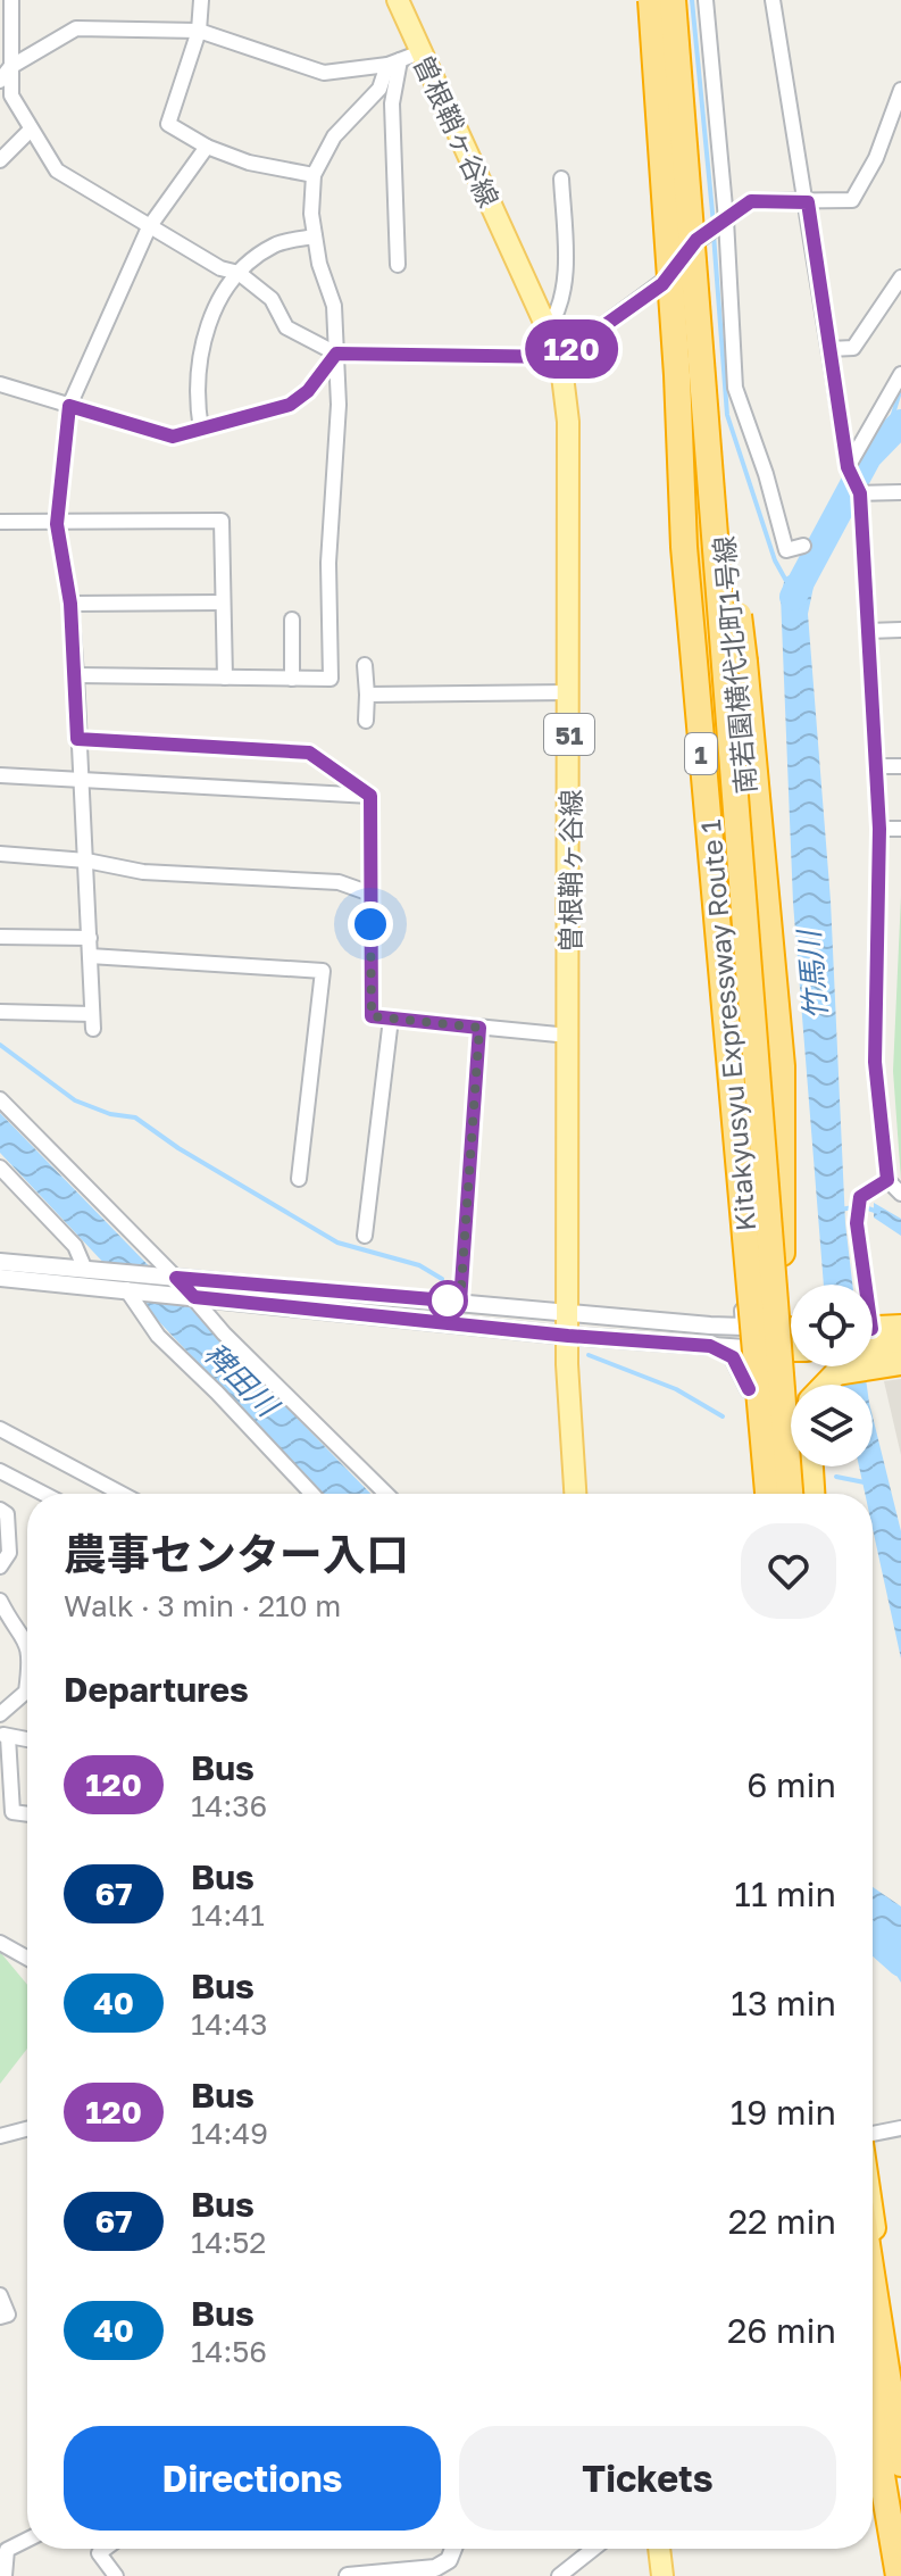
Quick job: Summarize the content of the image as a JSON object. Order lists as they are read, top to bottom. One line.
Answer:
{"streets":{"highway":["1","Kitakyusyu Expressway Route 1"],"main road":["曽根鞘ヶ谷線","51"],"street":["南若園横代北町1号線"]},"crossings":[["南若園横代北町1号線","Kitakyusyu Expressway Route 1"]],"water":["竹馬川","稗田川"],"lines":["bus line 120"],"page":{"on_map":"120","heading":[["農事センター入口","Walk · 3 min · 210 m"],"Departures"],"list":[{"mark":"120","name":"Bus","note":"14:36","value":"6 min"},{"mark":"67","name":"Bus","note":"14:41","value":"11 min"},{"mark":"40","name":"Bus","note":"14:43","value":"13 min"},{"mark":"120","name":"Bus","note":"14:49","value":"19 min"},{"mark":"67","name":"Bus","note":"14:52","value":"22 min"},{"mark":"40","name":"Bus","note":"14:56","value":"26 min"}],"buttons":["Directions","Tickets"]}}
